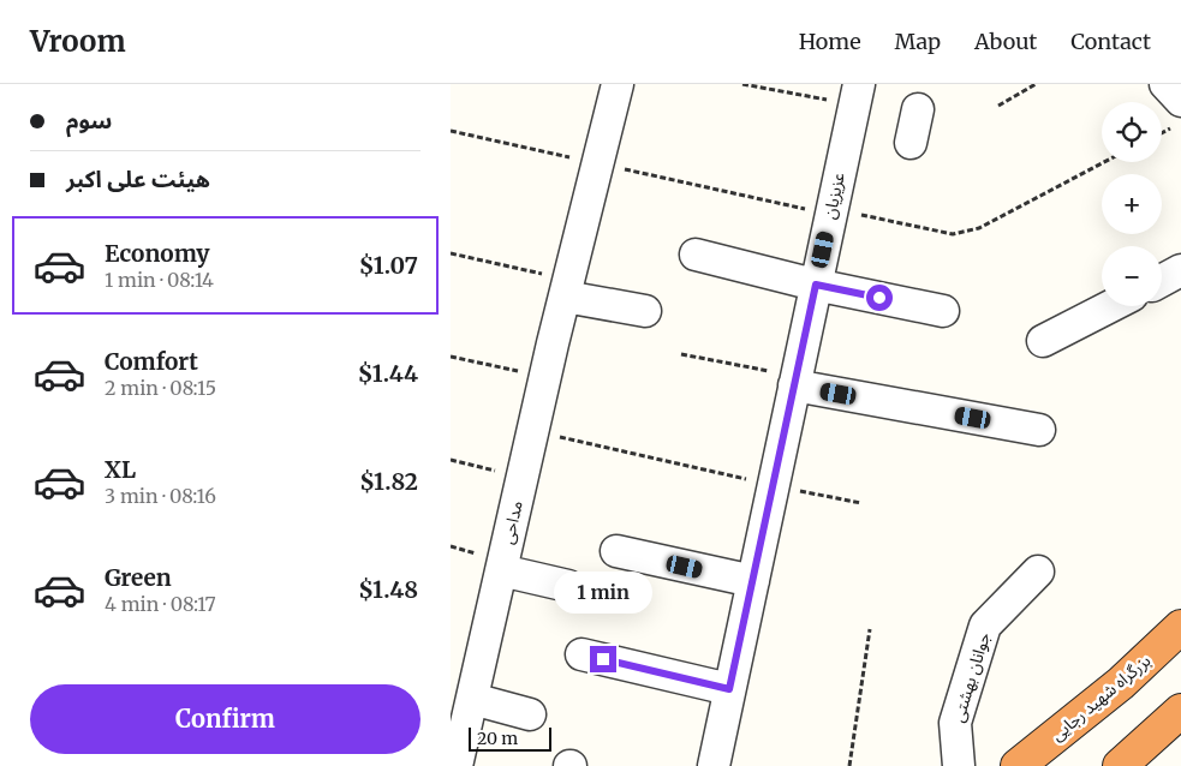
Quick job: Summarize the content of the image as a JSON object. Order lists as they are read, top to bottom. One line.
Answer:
{"streets":{"highway":["بزرگراه شهید رجایی"],"street":["عزیزیان","مداحی","جوانان بهشتی"]},"scale_bar":"20 m","page":{"header":"Vroom","nav":["Home","Map","About","Contact"],"banner":["سوم","هیئت علی اکبر"],"map_buttons":["+","−"],"list":[{"name":"Economy","note":"1 min · 08:14","value":"$1.07"},{"name":"Comfort","note":"2 min · 08:15","value":"$1.44"},{"name":"XL","note":"3 min · 08:16","value":"$1.82"},{"name":"Green","note":"4 min · 08:17","value":"$1.48"}],"bubble":"1 min","buttons":"Confirm","scale":"20 m"}}
